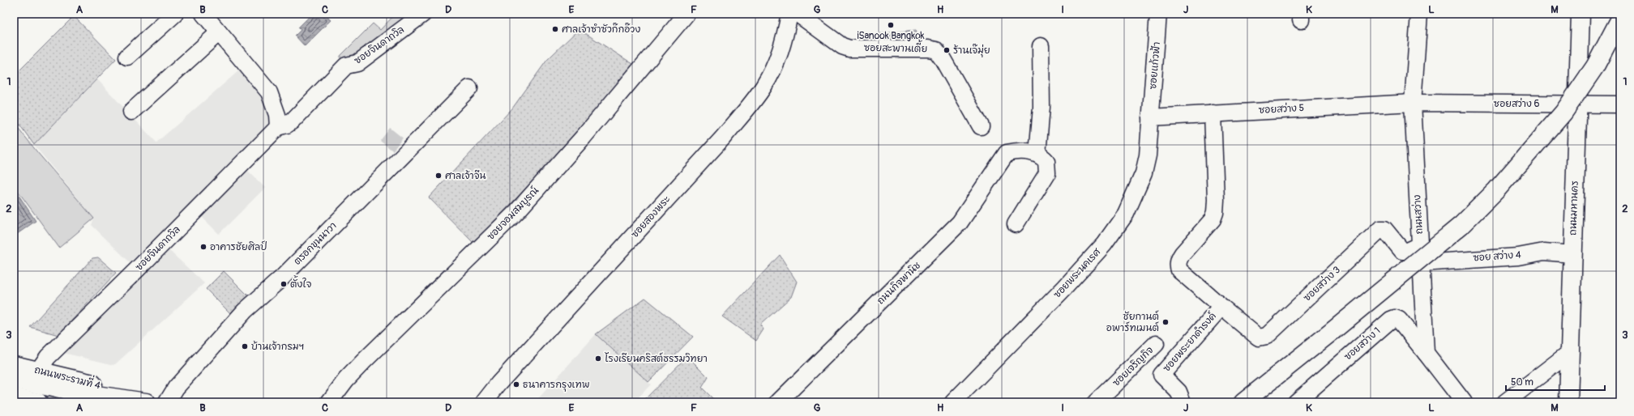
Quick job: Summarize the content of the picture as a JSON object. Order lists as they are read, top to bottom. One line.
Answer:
{"streets":{"main road":["ถนนมหานคร","ถนนพระรามที่ 4"],"street":["ซอยจินดาถวิล","ซอยสะพานเตี้ย","ซอยแก้วฟ้า","ซอยสว่าง 6","ซอยสว่าง 5","ซอยจอมสมบูรณ์","ถนนสว่าง","ซอยสองพระ","ตรอกขุนนาวา","ซอย สว่าง 4","ซอยพระนคเรศ","ถนนกิจพานิช","ซอยสว่าง 3","ซอยพระยาดำรงค์","ซอยสว่าง 1","ซอยเจริญกิจ"]},"crossings":[["ซอยจินดาถวิล","ถนนพระรามที่ 4"],["ซอยแก้วฟ้า","ซอยสว่าง 5"],["ซอยแก้วฟ้า","ซอยพระนคเรศ"],["ซอยสว่าง 6","ซอยสว่าง 5"],["ซอยสว่าง 6","ถนนมหานคร"],["ซอยสว่าง 6","ถนนสว่าง"],["ซอยสว่าง 5","ถนนสว่าง"],["ซอยสว่าง 5","ซอยพระนคเรศ"],["ซอยสว่าง 5","ซอยพระยาดำรงค์"],["ถนนมหานคร","ซอย สว่าง 4"],["ถนนสว่าง","ซอย สว่าง 4"],["ถนนสว่าง","ซอยสว่าง 3"],["ถนนสว่าง","ซอยสว่าง 1"],["ซอยสว่าง 3","ซอยพระยาดำรงค์"]],"places":["iSanook Bangkok","ศาลเจ้าซำซัวก๊กอ๊วง","ร้านเจ๊มุ่ย","ศาลเจ้าจีน","อาคารชัยศิลป์","ตั้งใจ","ชัยกานต์ อพาร์ทเมนต์","บ้านเจ้ากรมฯ","โรงเรียนคริสต์ธรรมวิทยา","ธนาคารกรุงเทพ"],"scale_bar":"50 m","grid":{"columns":["A","B","C","D","E","F","G","H","I","J","K","L","M"],"rows":["1","2","3"]}}
